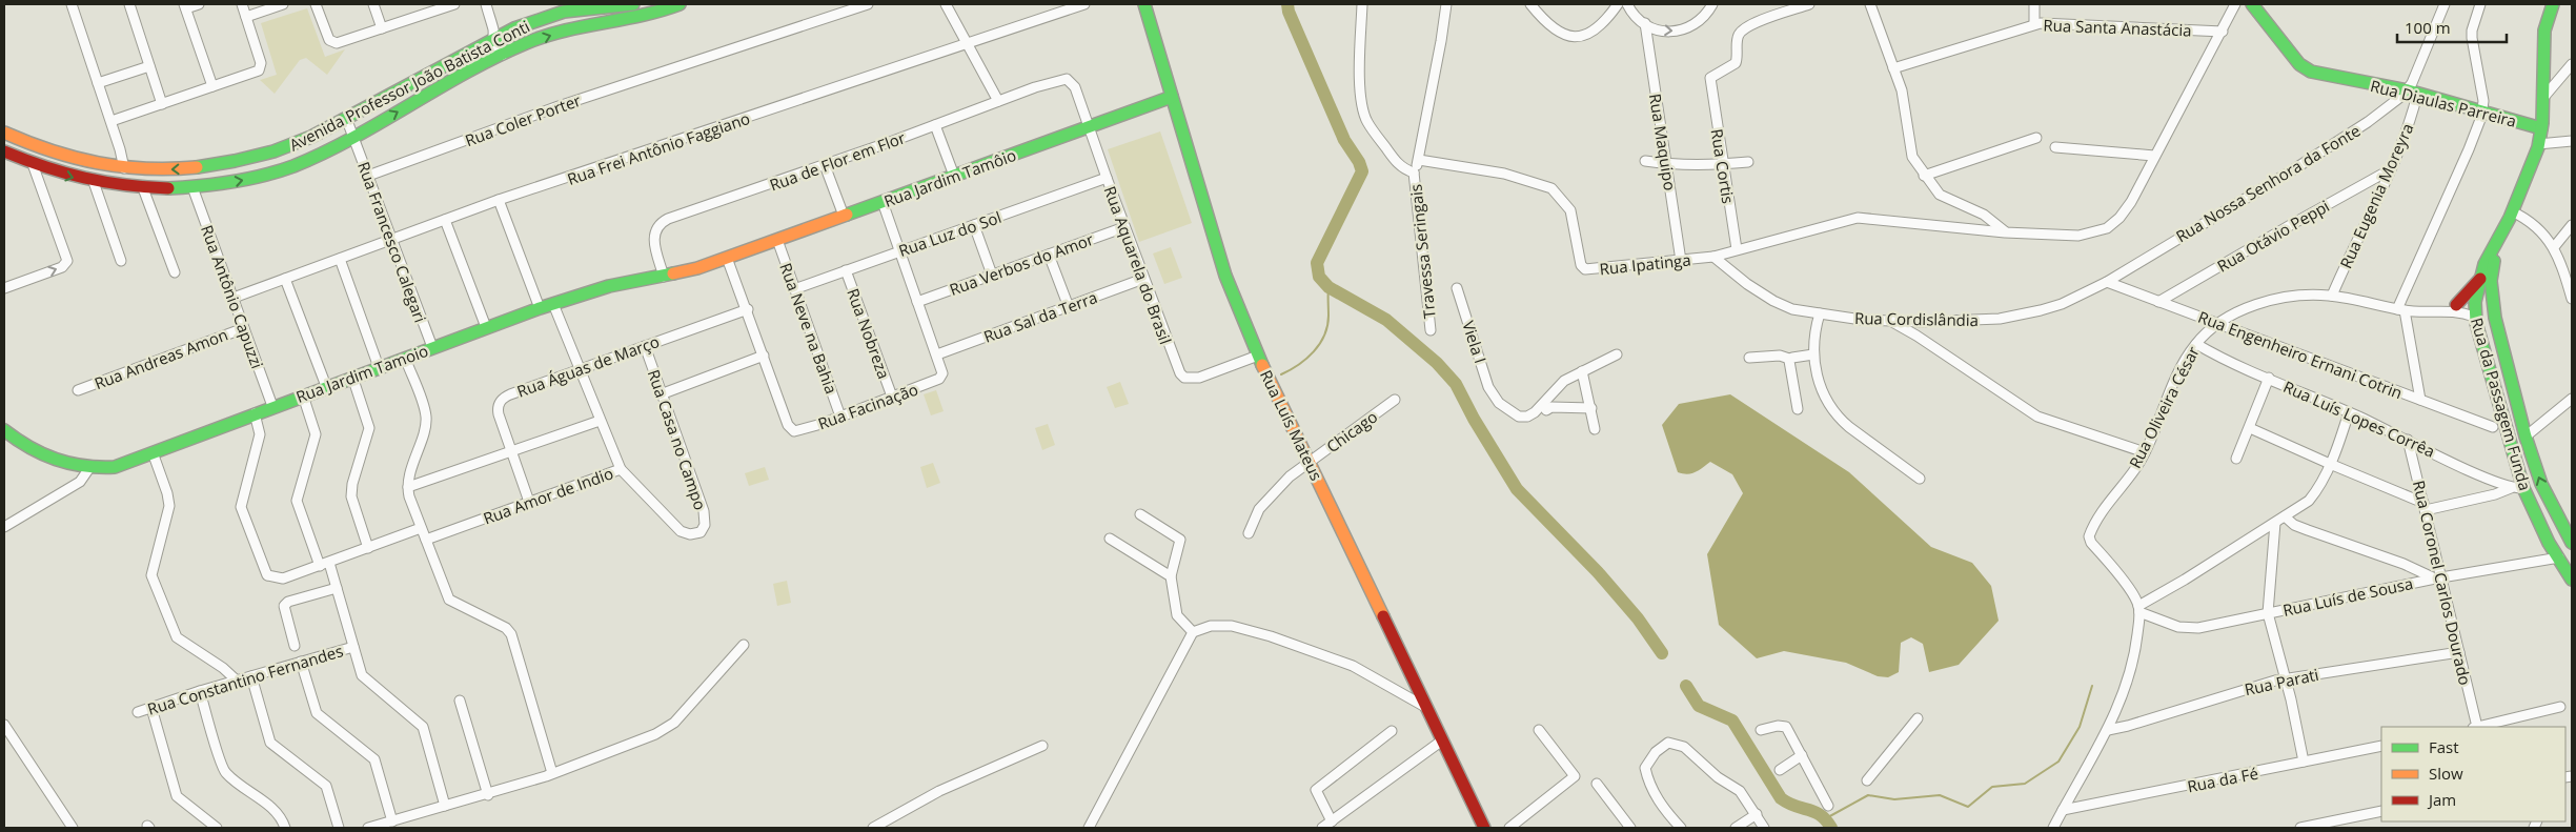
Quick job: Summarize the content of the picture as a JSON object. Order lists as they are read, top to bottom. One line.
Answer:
{"streets":{"main road":["Avenida Professor João Batista Conti","Rua Diaulas Parreira","Rua Jardim Tamôio","Rua Jardim Tamoio","Rua da Passagem Funda","Rua Luís Mateus"],"street":["Rua Santa Anastácia","Rua Coler Porter","Rua Maquipo","Rua Frei Antônio Faggiano","Rua de Flor em Flor","Rua Cortis","Rua Nossa Senhora da Fonte","Rua Eugenia Moreyra","Rua Luz do Sol","Rua Otávio Peppi","Rua Francesco Calegari","Travessa Seringais","Rua Verbos do Amor","Rua Ipatinga","Rua Aquarela do Brasil","Rua Antônio Capuzzi","Rua Sal da Terra","Rua Cordislândia","Rua Neve na Bahia","Rua Nobreza","Viela I","Rua Engenheiro Ernani Cotrin","Rua Andreas Amon","Rua Águas de Março","Rua Facinação","Rua Oliveira César","Rua Luís Lopes Corrêa","Chicago","Rua Casa no Campo","Rua Amor de Indio","Rua Coronel Carlos Dourado","Rua Luís de Sousa","Rua Constantino Fernandes","Rua Parati","Rua da Fé"]},"crossings":[["Rua Santa Anastácia","Rua Ipatinga"],["Avenida Professor João Batista Conti","Rua Francesco Calegari"],["Avenida Professor João Batista Conti","Rua Antônio Capuzzi"],["Rua Diaulas Parreira","Rua Nossa Senhora da Fonte"],["Rua Diaulas Parreira","Rua Eugenia Moreyra"],["Rua Coler Porter","Rua Francesco Calegari"],["Rua Maquipo","Rua Ipatinga"],["Rua Frei Antônio Faggiano","Rua Francesco Calegari"],["Rua Frei Antônio Faggiano","Rua Antônio Capuzzi"],["Rua de Flor em Flor","Rua Aquarela do Brasil"],["Rua de Flor em Flor","Rua Jardim Tamoio"],["Rua Cortis","Rua Ipatinga"],["Rua Jardim Tamôio","Rua Aquarela do Brasil"],["Rua Jardim Tamôio","Rua Neve na Bahia"],["Rua Jardim Tamôio","Rua Jardim Tamoio"],["Rua Jardim Tamôio","Rua Facinação"],["Rua Jardim Tamôio","Rua Luís Mateus"],["Rua Nossa Senhora da Fonte","Rua Eugenia Moreyra"],["Rua Nossa Senhora da Fonte","Rua Cordislândia"],["Rua Nossa Senhora da Fonte","Rua Engenheiro Ernani Cotrin"],["Rua Eugenia Moreyra","Rua Otávio Peppi"],["Rua Eugenia Moreyra","Rua Oliveira César"],["Rua Luz do Sol","Rua Aquarela do Brasil"],["Rua Luz do Sol","Rua Neve na Bahia"],["Rua Luz do Sol","Rua Nobreza"],["Rua Luz do Sol","Rua Facinação"],["Rua Otávio Peppi","Rua Engenheiro Ernani Cotrin"],["Rua Francesco Calegari","Rua Jardim Tamoio"],["Rua Verbos do Amor","Rua Aquarela do Brasil"],["Rua Verbos do Amor","Rua Facinação"],["Rua Ipatinga","Rua Cordislândia"],["Rua Aquarela do Brasil","Rua Sal da Terra"],["Rua Aquarela do Brasil","Rua Luís Mateus"],["Rua Antônio Capuzzi","Rua Andreas Amon"],["Rua Antônio Capuzzi","Rua Jardim Tamoio"],["Rua Sal da Terra","Rua Facinação"],["Rua Neve na Bahia","Rua Facinação"],["Rua Nobreza","Rua Facinação"],["Rua Engenheiro Ernani Cotrin","Rua Oliveira César"],["Rua Águas de Março","Rua Facinação"],["Rua Águas de Março","Rua Casa no Campo"],["Rua Águas de Março","Rua Amor de Indio"],["Rua Jardim Tamoio","Rua Facinação"],["Rua Jardim Tamoio","Rua Amor de Indio"],["Rua da Passagem Funda","Rua Luís Lopes Corrêa"],["Rua da Passagem Funda","Rua Luís de Sousa"],["Rua Oliveira César","Rua Luís Lopes Corrêa"],["Rua Oliveira César","Rua Luís de Sousa"],["Rua Luís Lopes Corrêa","Rua Coronel Carlos Dourado"],["Rua Luís Mateus","Chicago"],["Rua Casa no Campo","Rua Amor de Indio"],["Rua Coronel Carlos Dourado","Rua Luís de Sousa"],["Rua Coronel Carlos Dourado","Rua Parati"]],"legend":["Fast","Slow","Jam"],"scale_bar":"100 m"}
